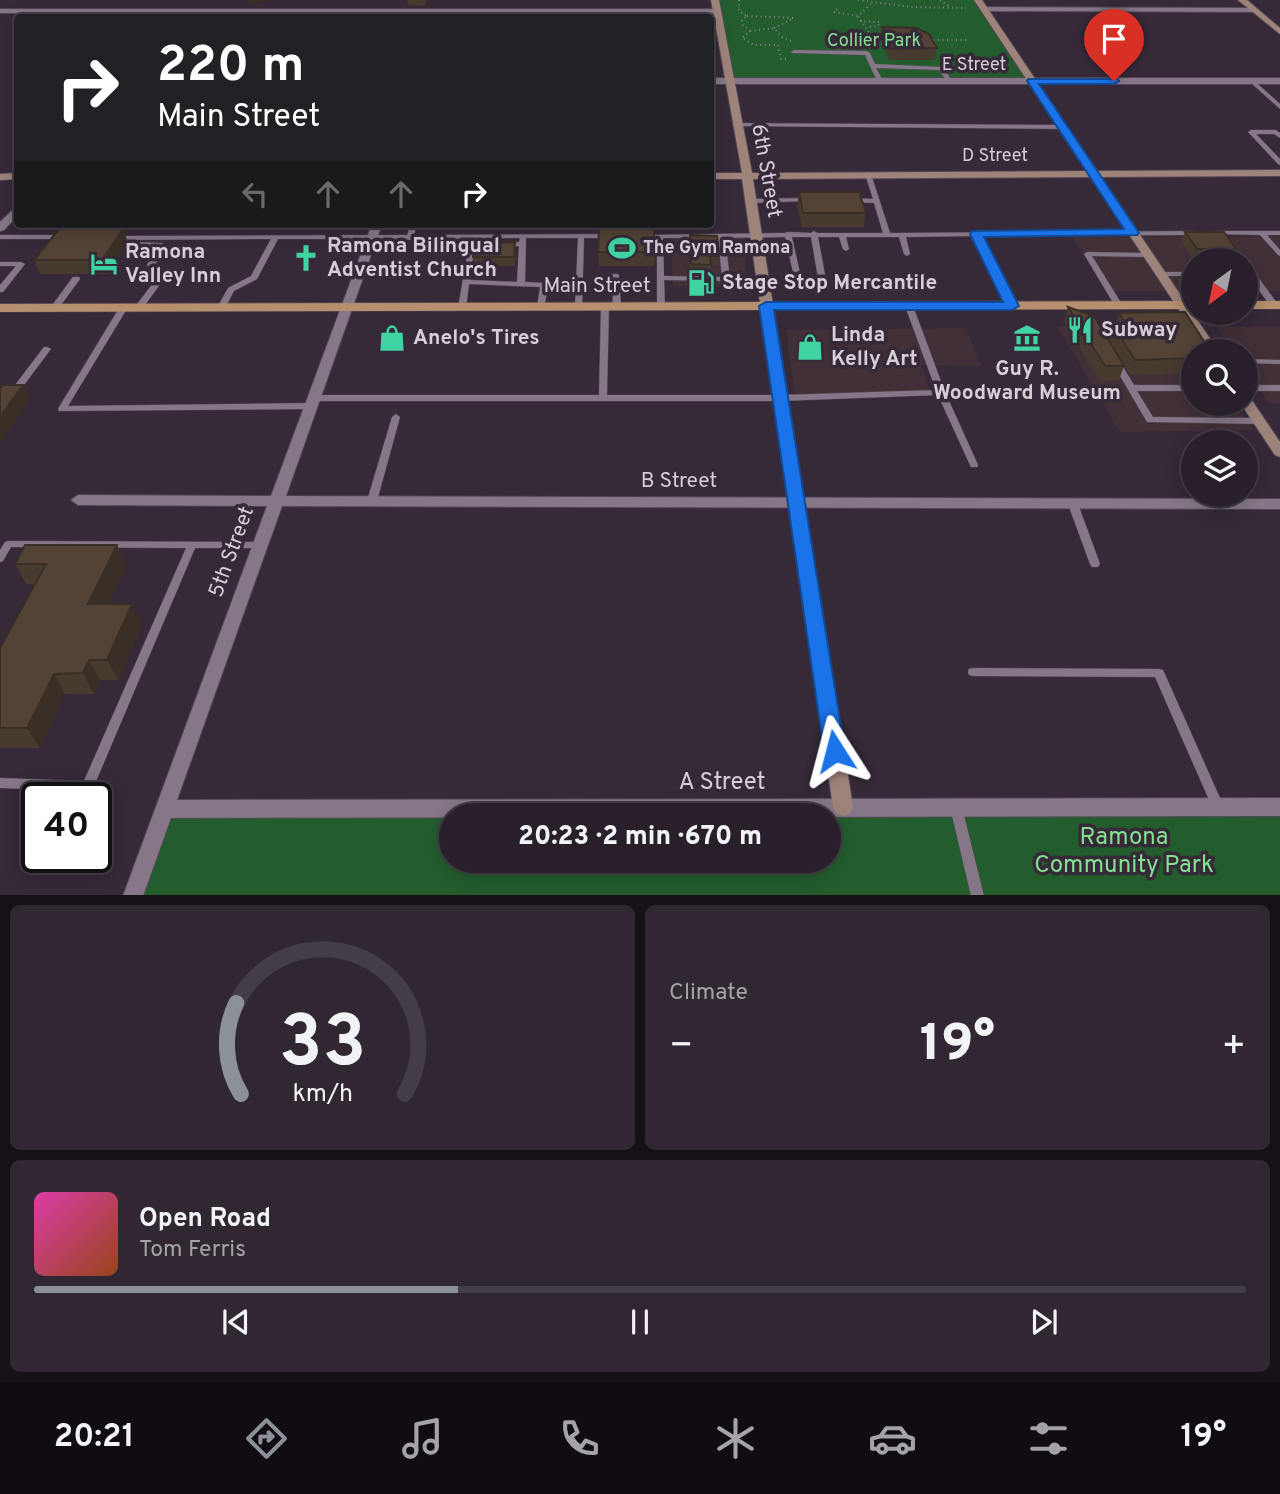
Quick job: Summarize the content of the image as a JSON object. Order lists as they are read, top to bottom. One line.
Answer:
{"streets":{"main road":["Main Street"],"street":["E Street","D Street","6th Street","B Street","5th Street","A Street"]},"crossings":[["E Street","6th Street"],["D Street","6th Street"],["6th Street","Main Street"],["6th Street","B Street"],["6th Street","A Street"],["Main Street","5th Street"],["B Street","5th Street"],["5th Street","A Street"]],"parks":["Collier Park","Ramona Community Park"],"places":{"sports":["The Gym Ramona"],"church":["Ramona Bilingual Adventist Church"],"hotel":["Ramona Valley Inn"],"fuel station":["Stage Stop Mercantile"],"restaurant":["Subway"],"shop":["Anelo's Tires","Linda Kelly Art"],"museum":["Guy R. Woodward Museum"]},"north":"bottom left","page":{"turn":["220 m","Main Street"],"limit":"40","trip":"20:23 · 2 min · 670 m","tile":"Climate","heat":["−","19°","+"],"song":["Open Road","Tom Ferris"],"tabs":["20:21","19°"],"gauge":["33","km/h"]}}
